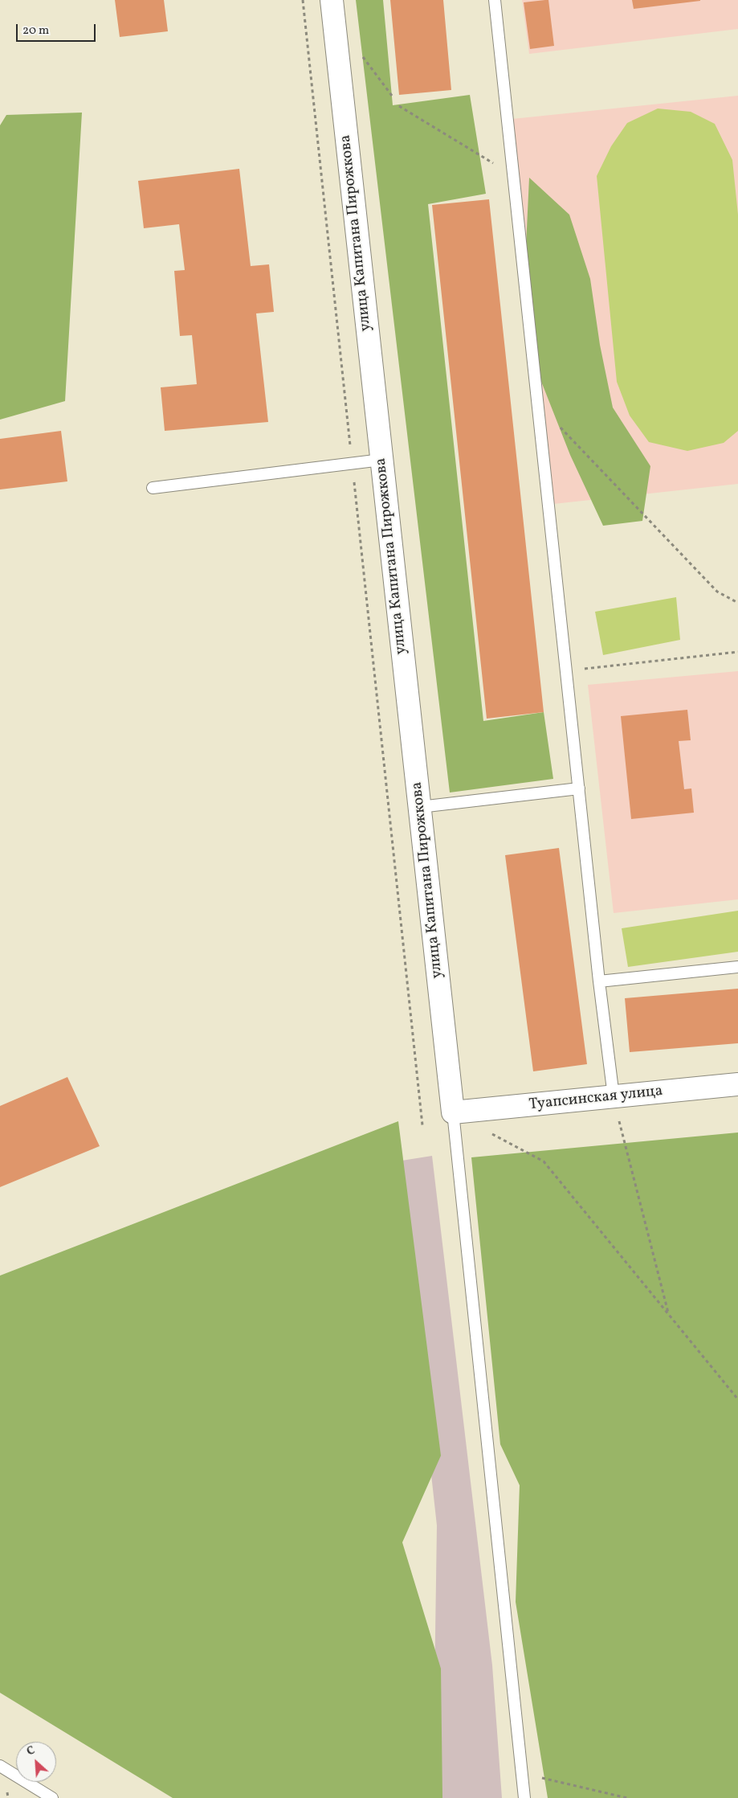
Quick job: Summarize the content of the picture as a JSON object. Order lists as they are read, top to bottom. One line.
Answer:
{"streets":{"street":["улица Капитана Пирожкова","Туапсинская улица"]},"crossings":[["улица Капитана Пирожкова","Туапсинская улица"]],"scale_bar":"20 m","north":"top left"}
